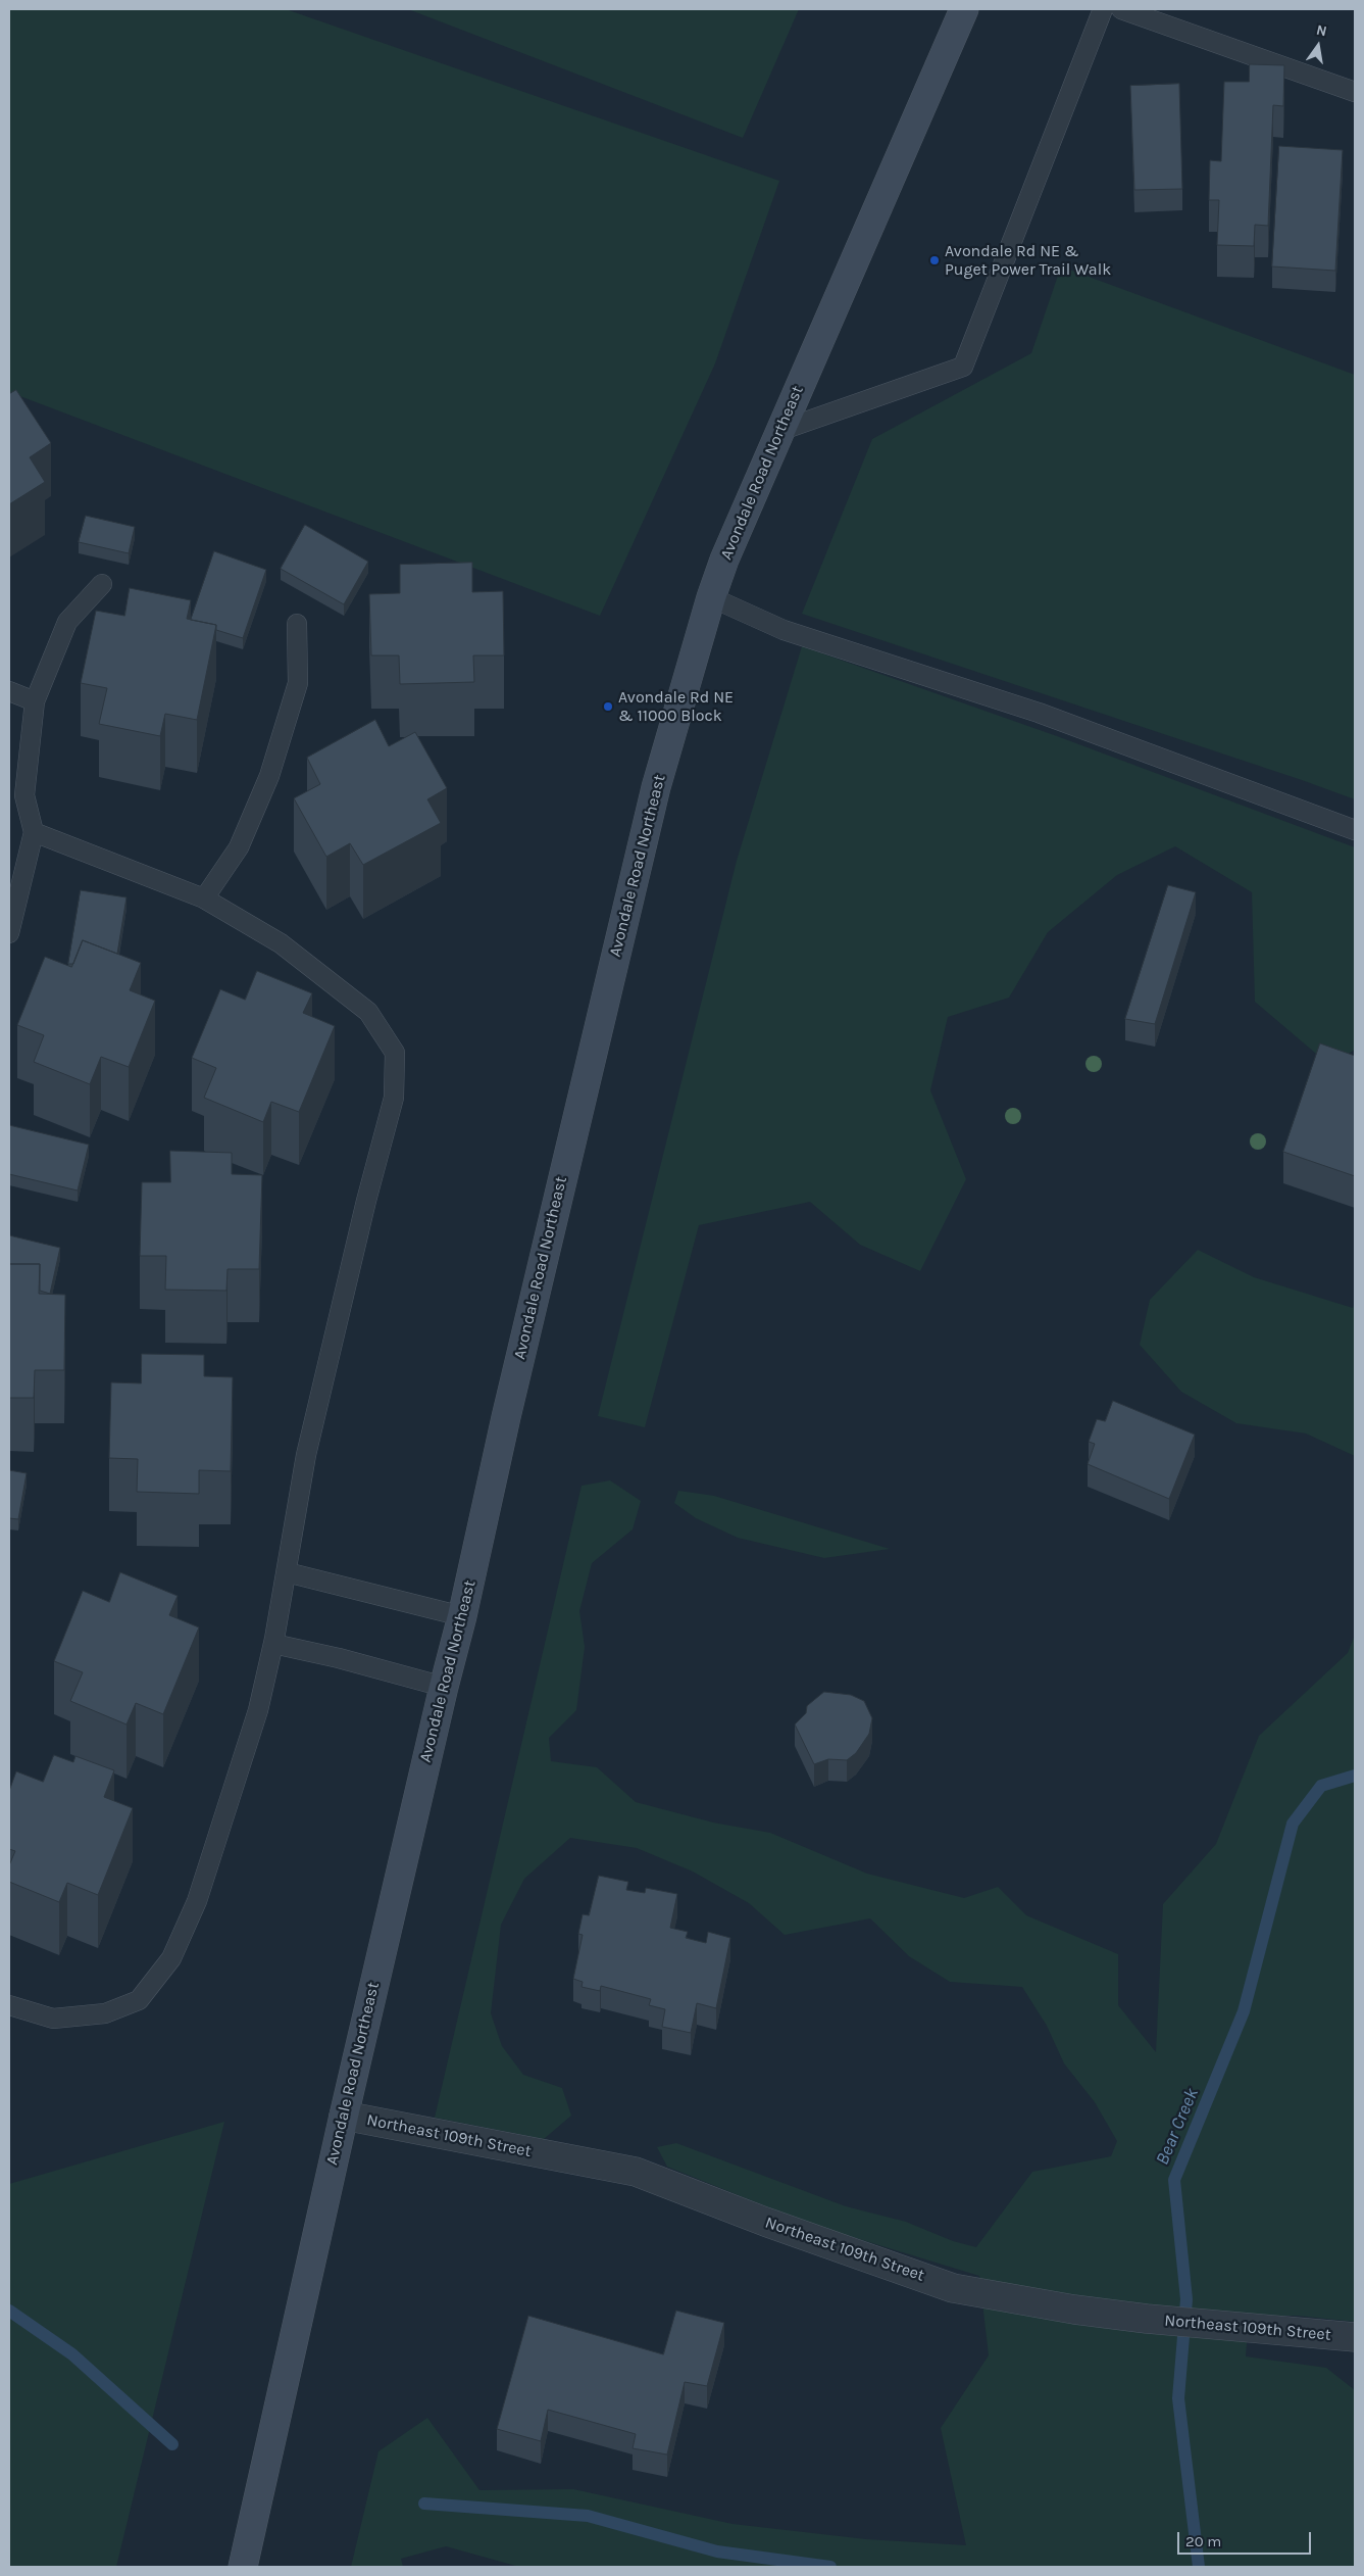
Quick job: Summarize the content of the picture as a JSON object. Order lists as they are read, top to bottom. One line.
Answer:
{"streets":{"main road":["Avondale Road Northeast"],"street":["Northeast 109th Street"]},"crossings":[["Avondale Road Northeast","Northeast 109th Street"]],"water":["Bear Creek"],"places":["Avondale Rd NE & Puget Power Trail Walk","Avondale Rd NE & 11000 Block"],"scale_bar":"20 m","north":"top"}
